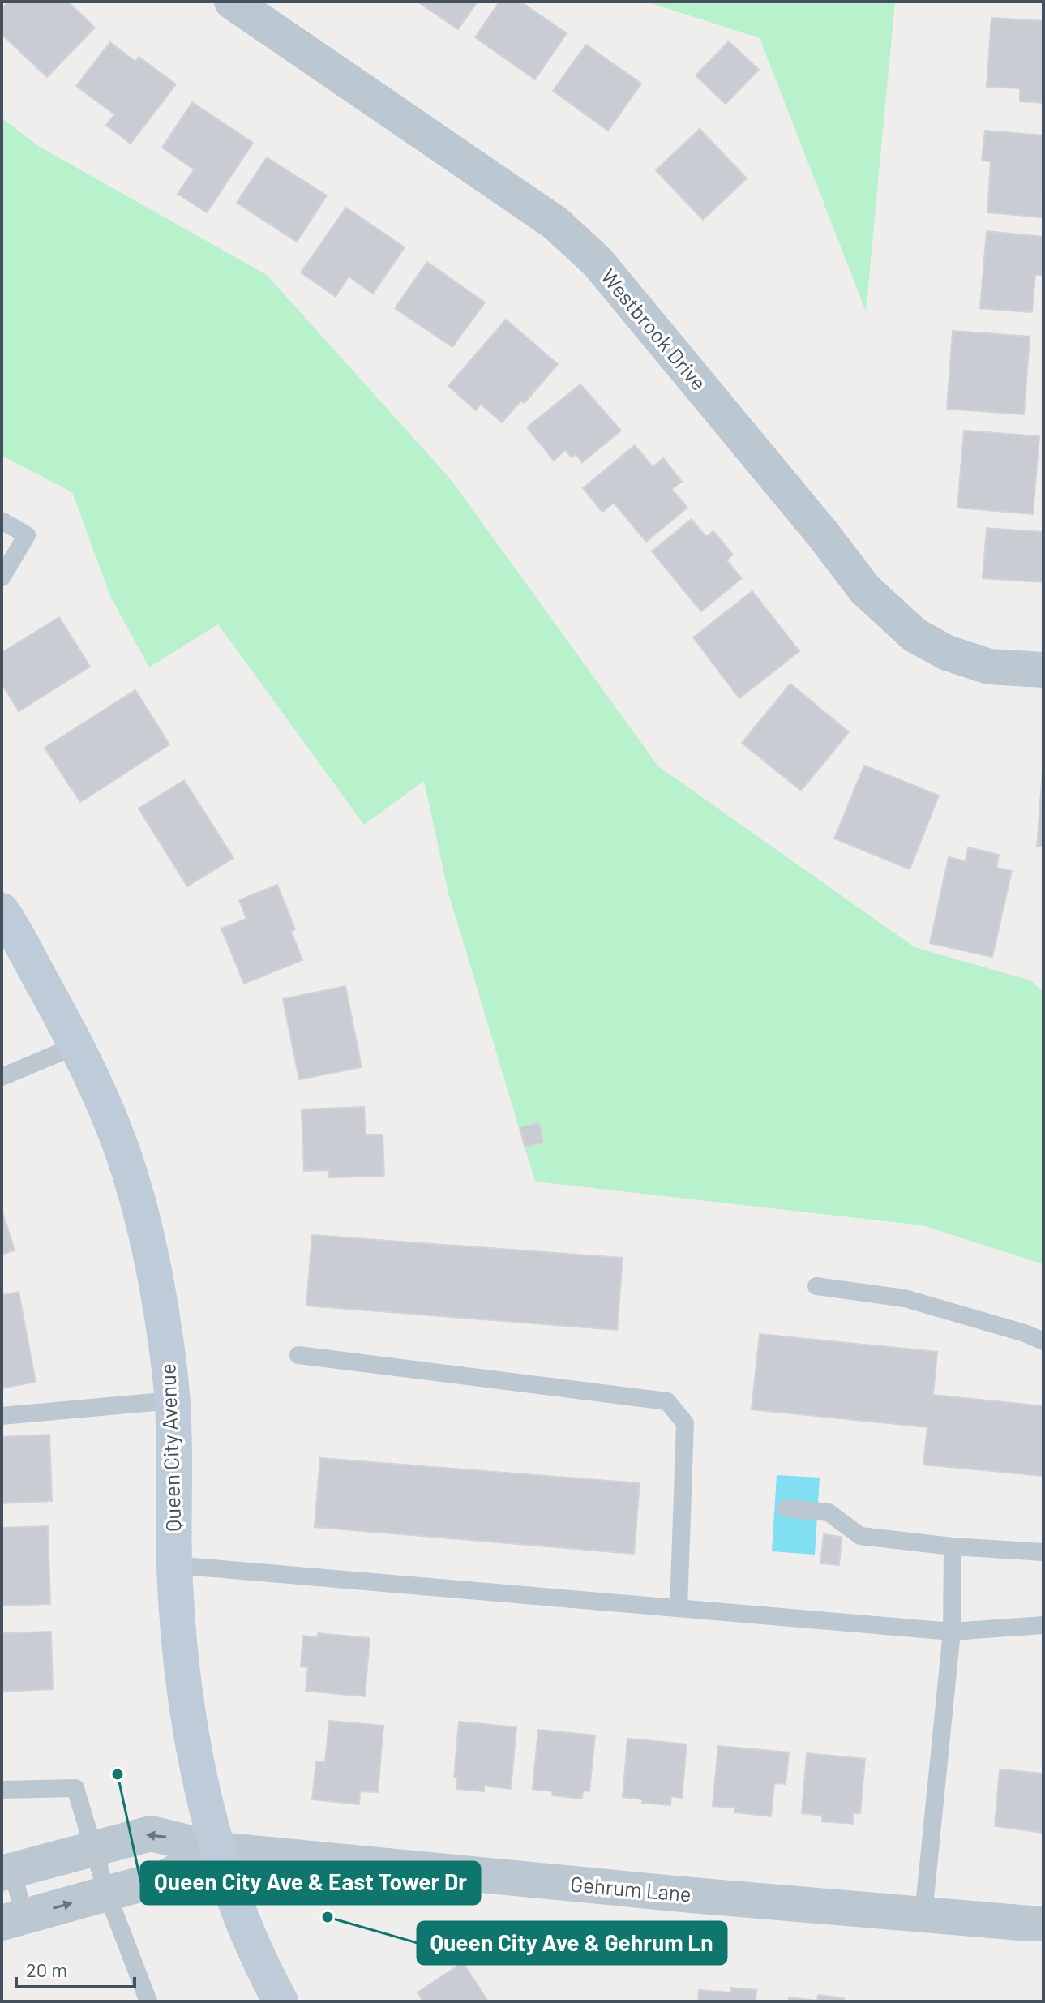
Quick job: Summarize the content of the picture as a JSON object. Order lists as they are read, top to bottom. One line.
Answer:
{"streets":{"main road":["Queen City Avenue"],"street":["Westbrook Drive","Gehrum Lane"]},"crossings":[["Queen City Avenue","Gehrum Lane"]],"places":["Queen City Ave & East Tower Dr","Queen City Ave & Gehrum Ln"],"scale_bar":"20 m"}
